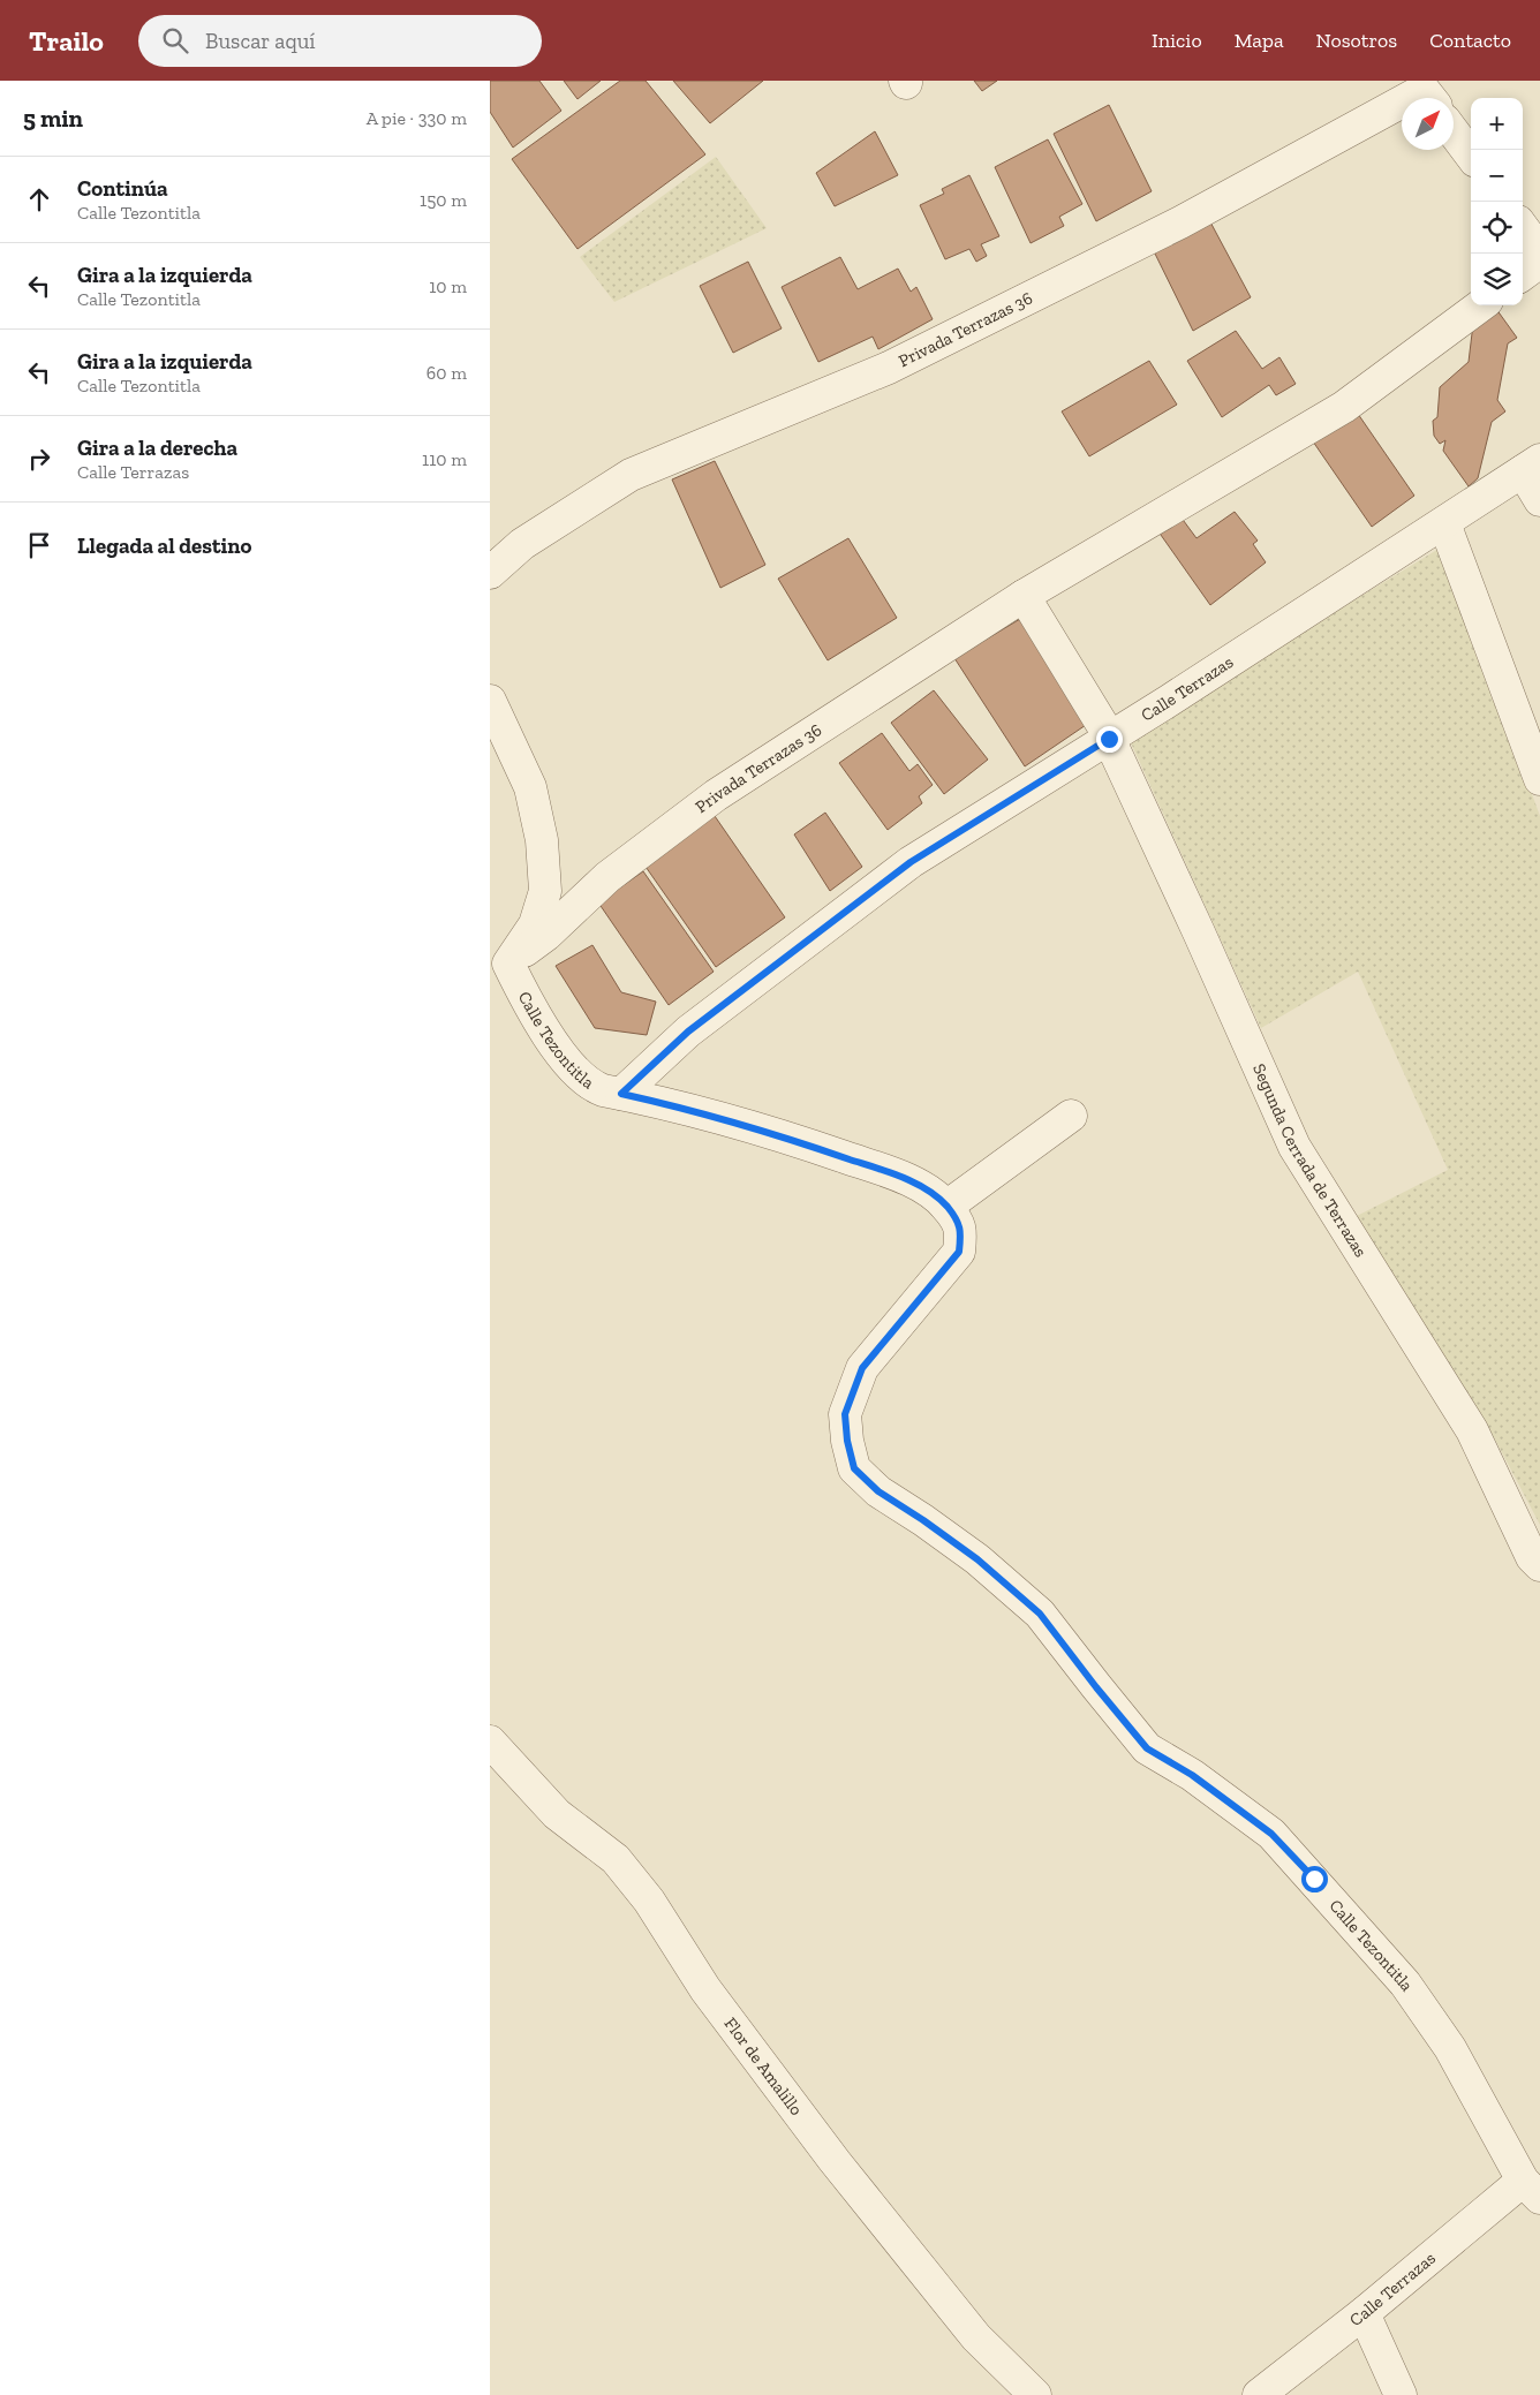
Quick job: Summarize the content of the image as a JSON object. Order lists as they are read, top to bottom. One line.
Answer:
{"streets":{"street":["Privada Terrazas 36","Calle Terrazas","Calle Tezontitla","Segunda Cerrada de Terrazas","Flor de Amalillo"]},"crossings":[["Privada Terrazas 36","Calle Tezontitla"],["Calle Terrazas","Calle Tezontitla"],["Calle Terrazas","Segunda Cerrada de Terrazas"]],"north":"top right","page":{"header":"Trailo","search":"Buscar aquí","nav":["Inicio","Mapa","Nosotros","Contacto"],"heading":["5 min","A pie · 330 m"],"map_buttons":["+","−"],"list":[["Continúa","Calle Tezontitla","150 m"],["Gira a la izquierda","Calle Tezontitla","10 m"],["Gira a la izquierda","Calle Tezontitla","60 m"],["Gira a la derecha","Calle Terrazas","110 m"],"Llegada al destino"]}}
